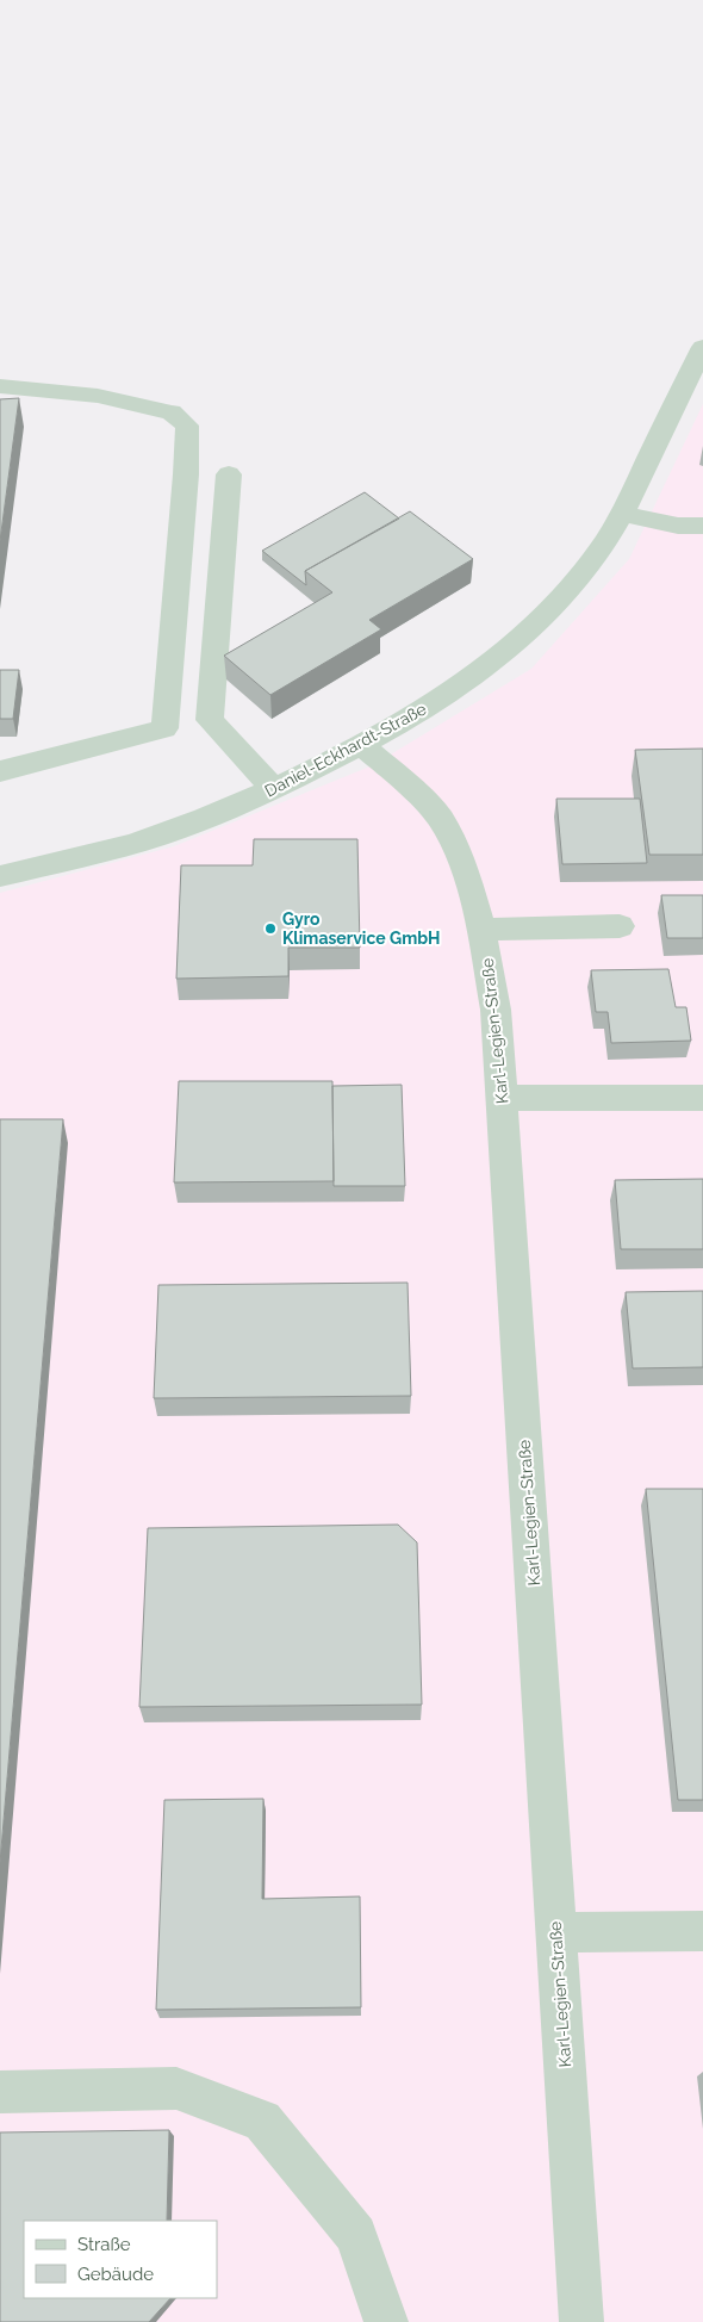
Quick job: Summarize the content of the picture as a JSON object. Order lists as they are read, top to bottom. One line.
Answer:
{"streets":{"street":["Daniel-Eckhardt-Straße","Karl-Legien-Straße"]},"crossings":[["Daniel-Eckhardt-Straße","Karl-Legien-Straße"]],"places":["Gyro Klimaservice GmbH"],"legend":["Straße","Gebäude"]}
